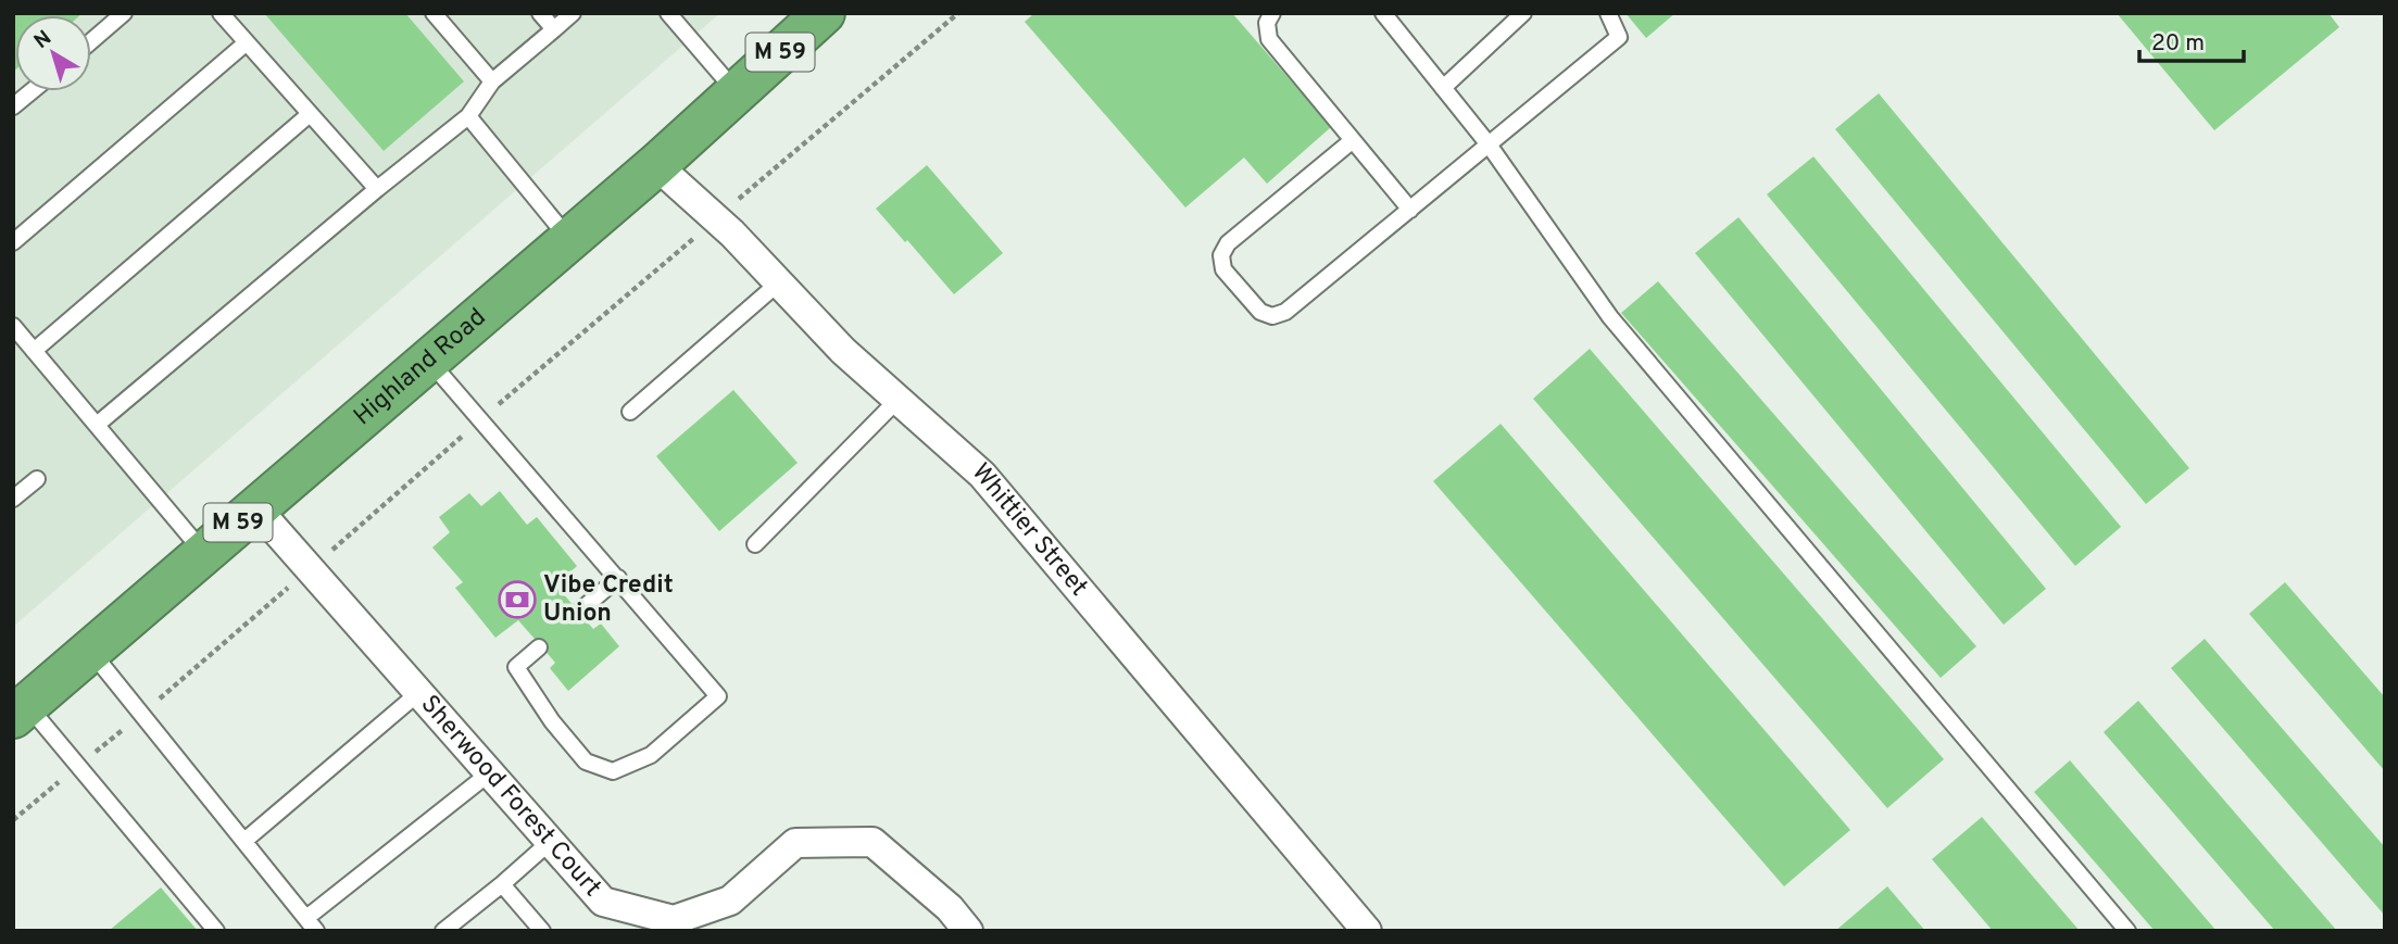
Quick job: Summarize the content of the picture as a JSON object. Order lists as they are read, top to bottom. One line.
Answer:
{"streets":{"highway":["M 59","Highland Road"],"street":["Whittier Street","Sherwood Forest Court"]},"crossings":[["Highland Road","Whittier Street"],["Highland Road","Sherwood Forest Court"]],"places":{"bank":["Vibe Credit Union"]},"scale_bar":"20 m","north":"top left"}
